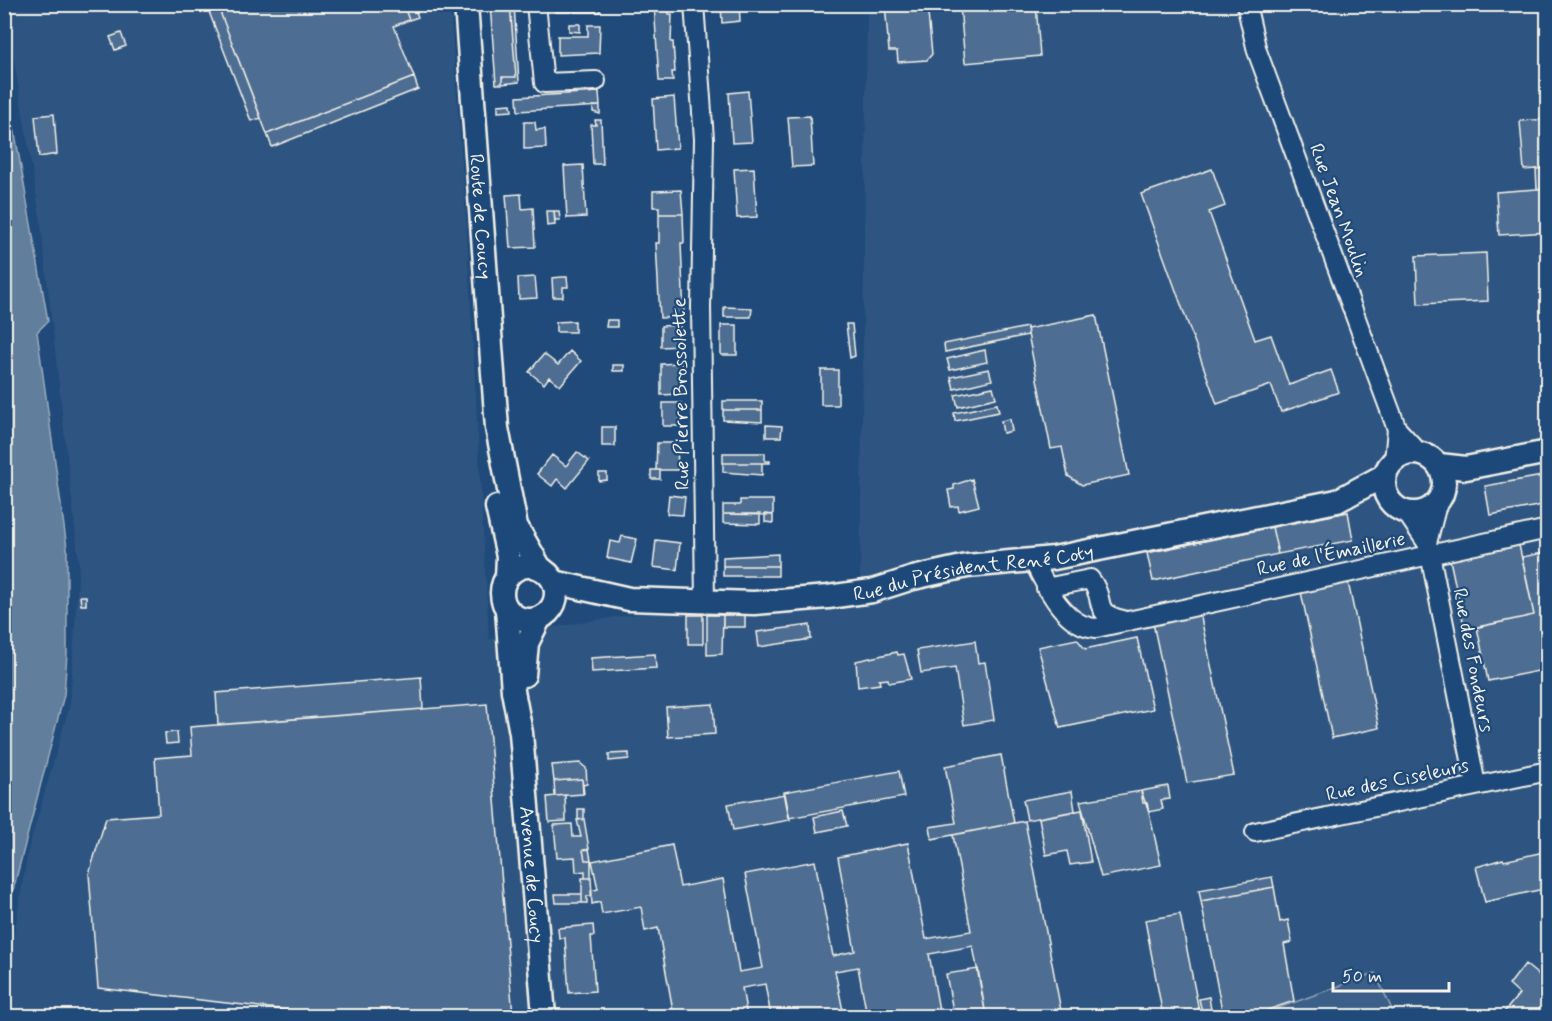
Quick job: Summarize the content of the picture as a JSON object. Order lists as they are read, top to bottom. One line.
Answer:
{"streets":{"main road":["Route de Coucy","Rue du Président René Coty","Avenue de Coucy"],"street":["Rue Jean Moulin","Rue Pierre Brossolette","Rue de l'Émaillerie","Rue des Fondeurs","Rue des Ciseleurs"]},"crossings":[["Rue Jean Moulin","Rue du Président René Coty"],["Route de Coucy","Rue du Président René Coty"],["Route de Coucy","Avenue de Coucy"],["Rue Pierre Brossolette","Rue du Président René Coty"],["Rue de l'Émaillerie","Rue du Président René Coty"],["Rue de l'Émaillerie","Rue des Fondeurs"],["Rue du Président René Coty","Avenue de Coucy"],["Rue des Fondeurs","Rue des Ciseleurs"]],"scale_bar":"50 m"}
